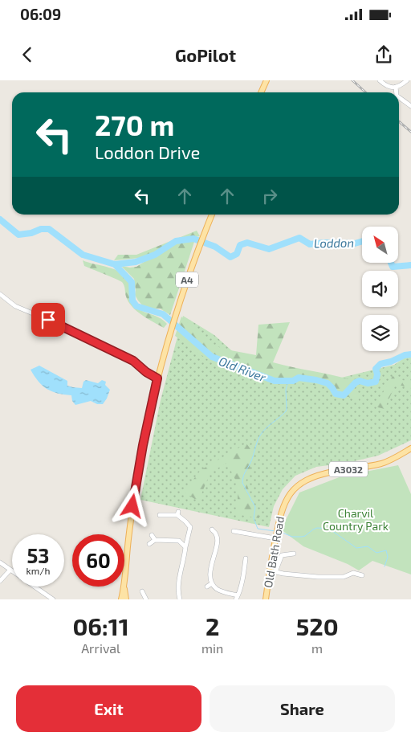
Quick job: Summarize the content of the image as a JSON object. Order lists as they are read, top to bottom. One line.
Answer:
{"streets":{"main road":["A4","A3032","Old Bath Road"]},"water":["Loddon","Old River"],"parks":["Charvil Country Park"],"north":"top left","page":{"status":"06:09","header":"GoPilot","turn":["270 m","Loddon Drive"],"speed":"53 km/h","limit":"60","eta":["06:11","Arrival","2","min","520","m"],"buttons":["Exit","Share"]}}
